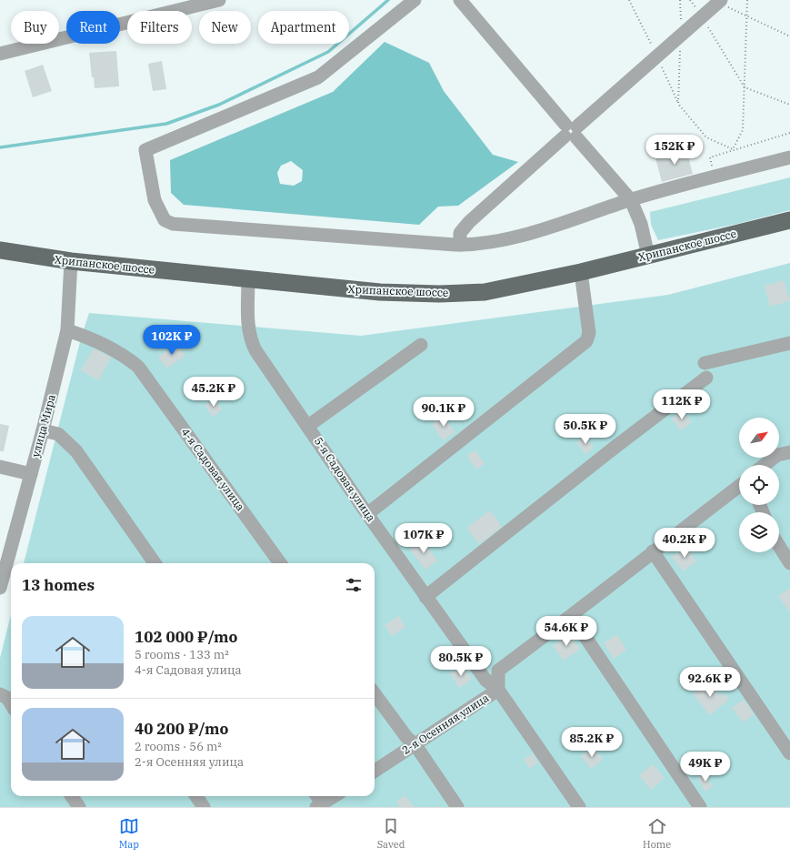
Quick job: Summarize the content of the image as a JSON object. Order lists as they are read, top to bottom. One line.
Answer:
{"streets":{"main road":["Хрипанское шоссе"],"street":["улица Мира","4-я Садовая улица","5-я Садовая улица","2-я Осенняя улица"]},"crossings":[["Хрипанское шоссе","улица Мира"],["Хрипанское шоссе","5-я Садовая улица"],["улица Мира","4-я Садовая улица"],["5-я Садовая улица","2-я Осенняя улица"]],"north":"top right","page":{"chip":["Buy","Rent","Filters","New","Apartment"],"price":["152K ₽","102K ₽","45.2K ₽","112K ₽","90.1K ₽","50.5K ₽","107K ₽","40.2K ₽","54.6K ₽","80.5K ₽","92.6K ₽","85.2K ₽","49K ₽"],"heading":"13 homes","list":[{"name":"102 000 ₽/mo","note":"5 rooms · 133 m² · 4-я Садовая улица"},{"name":"40 200 ₽/mo","note":"2 rooms · 56 m² · 2-я Осенняя улица"}],"tabs":["Map","Saved","Home"]}}
